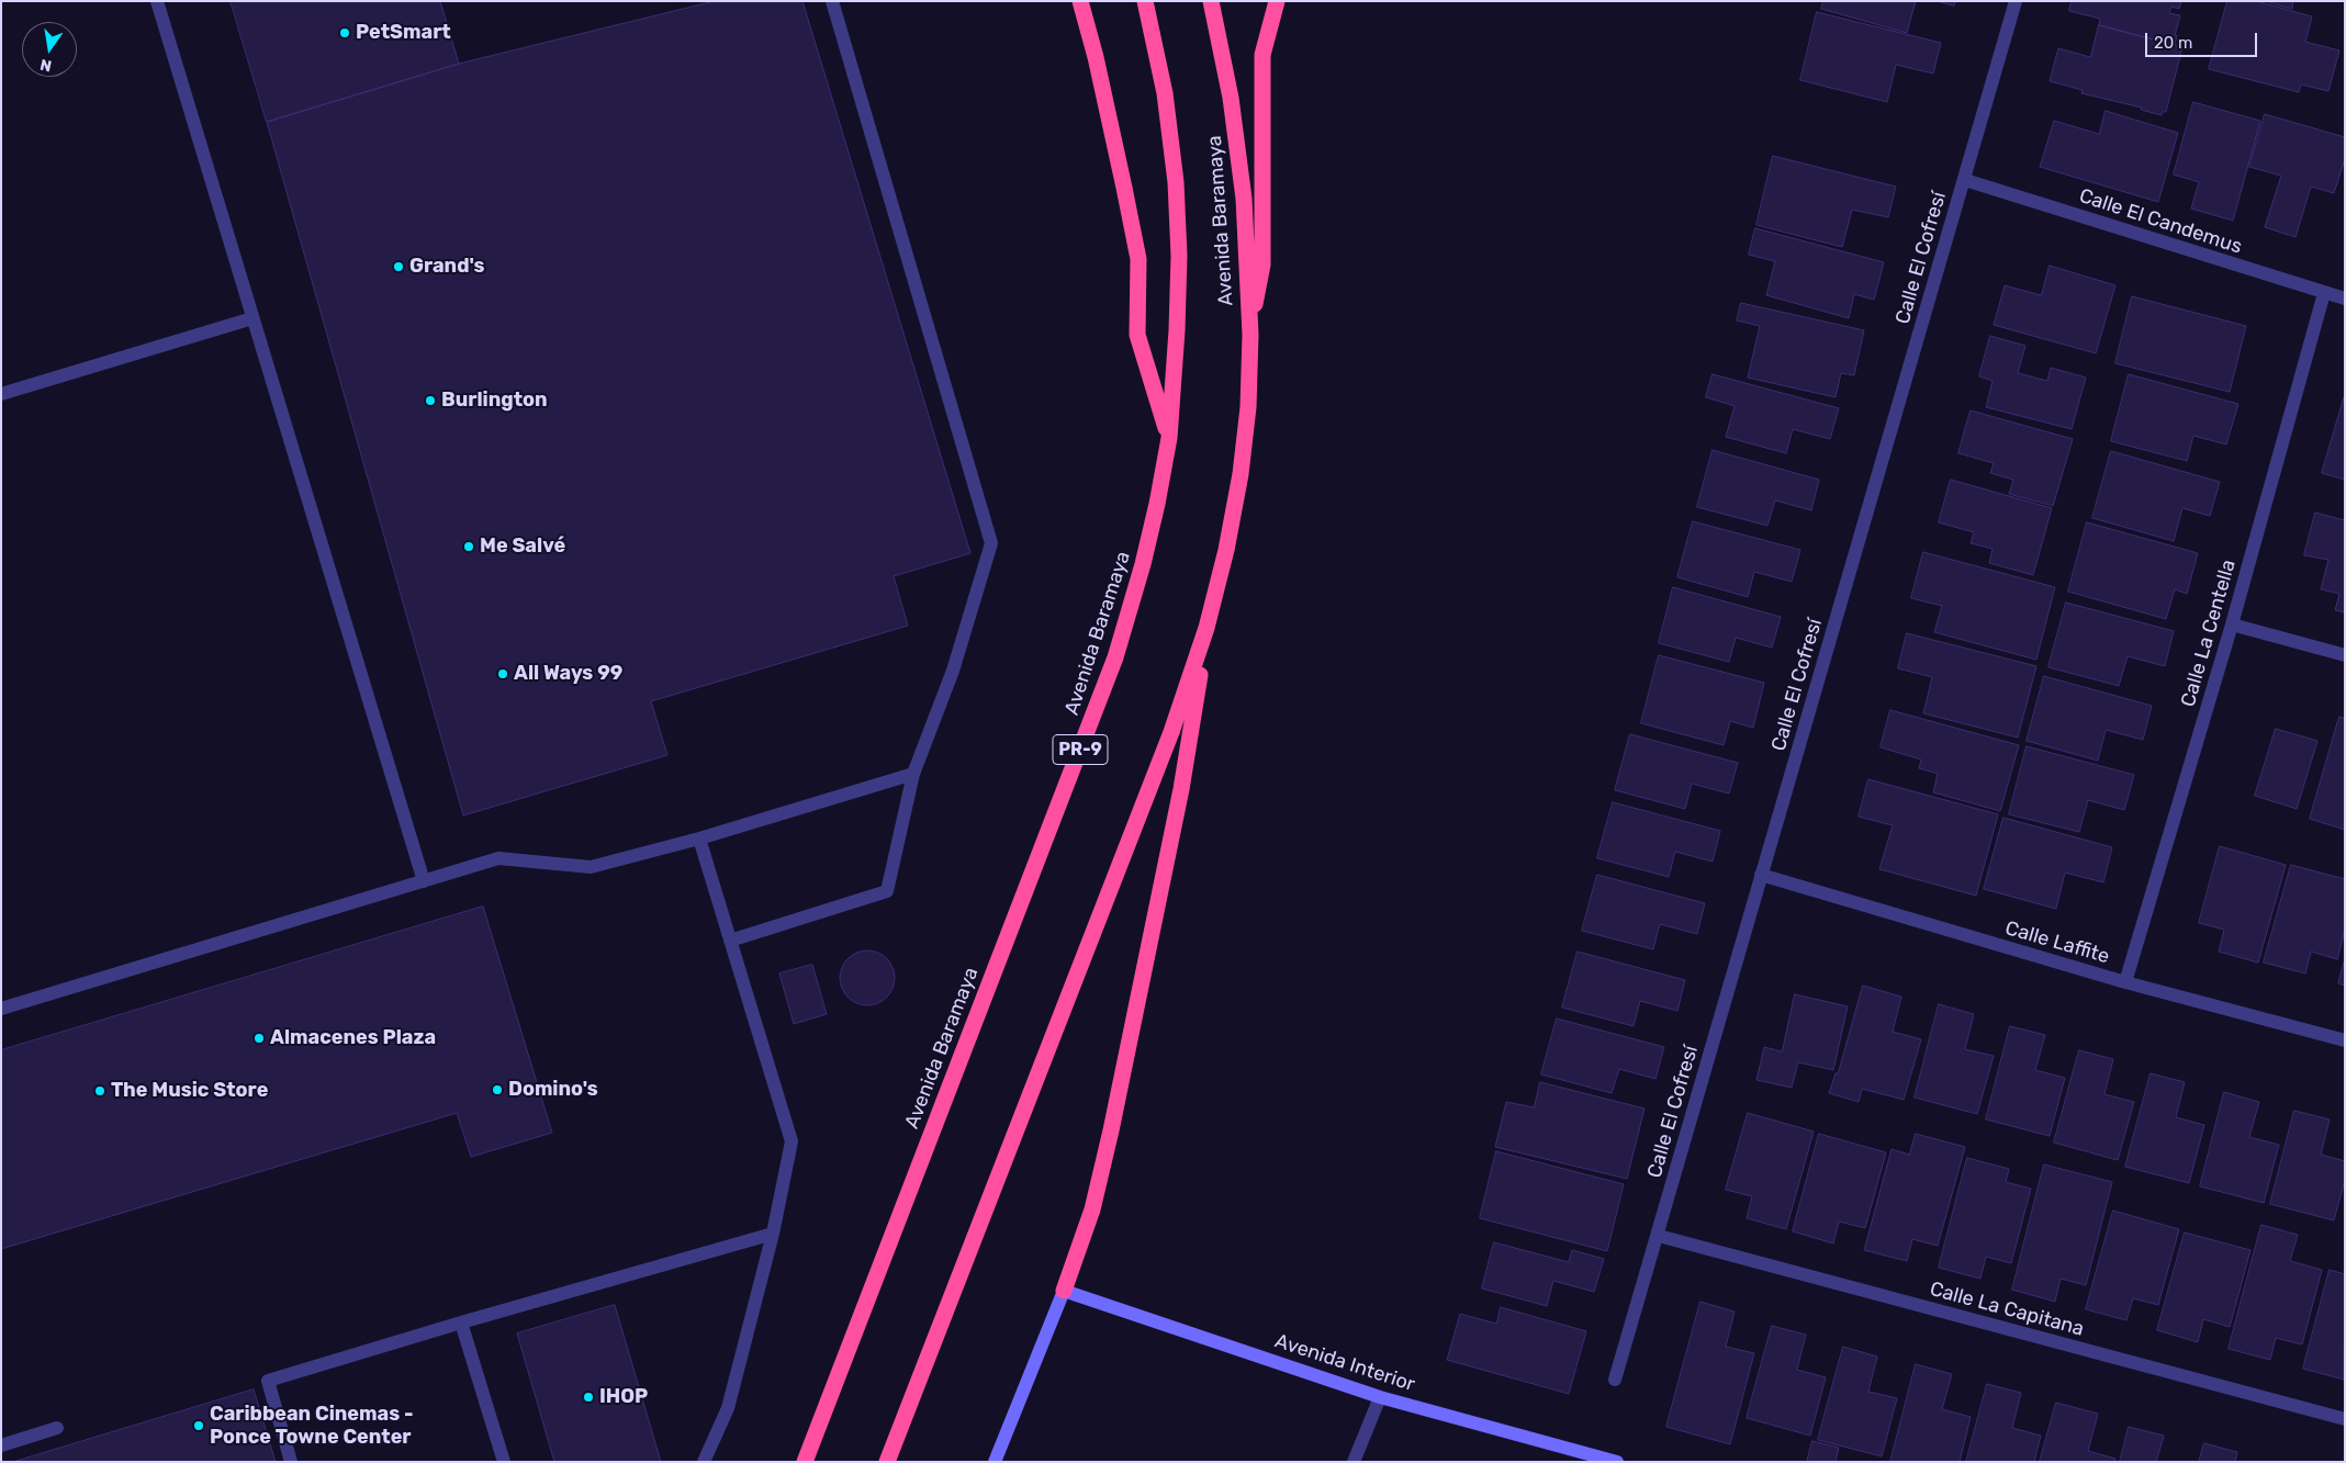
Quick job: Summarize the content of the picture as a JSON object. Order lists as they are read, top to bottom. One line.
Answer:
{"streets":{"highway":["Avenida Baramaya","PR-9"],"street":["Calle El Candemus","Calle El Cofresí","Calle La Centella","Calle Laffite","Calle La Capitana","Avenida Interior"]},"crossings":[["Calle El Candemus","Calle El Cofresí"],["Calle El Candemus","Calle La Centella"],["Calle El Cofresí","Calle Laffite"],["Calle El Cofresí","Calle La Capitana"],["Calle La Centella","Calle Laffite"]],"places":["PetSmart","Grand's","Burlington","Me Salvé","All Ways 99","Almacenes Plaza","Domino's","The Music Store","IHOP","Caribbean Cinemas - Ponce Towne Center"],"scale_bar":"20 m","north":"bottom"}
